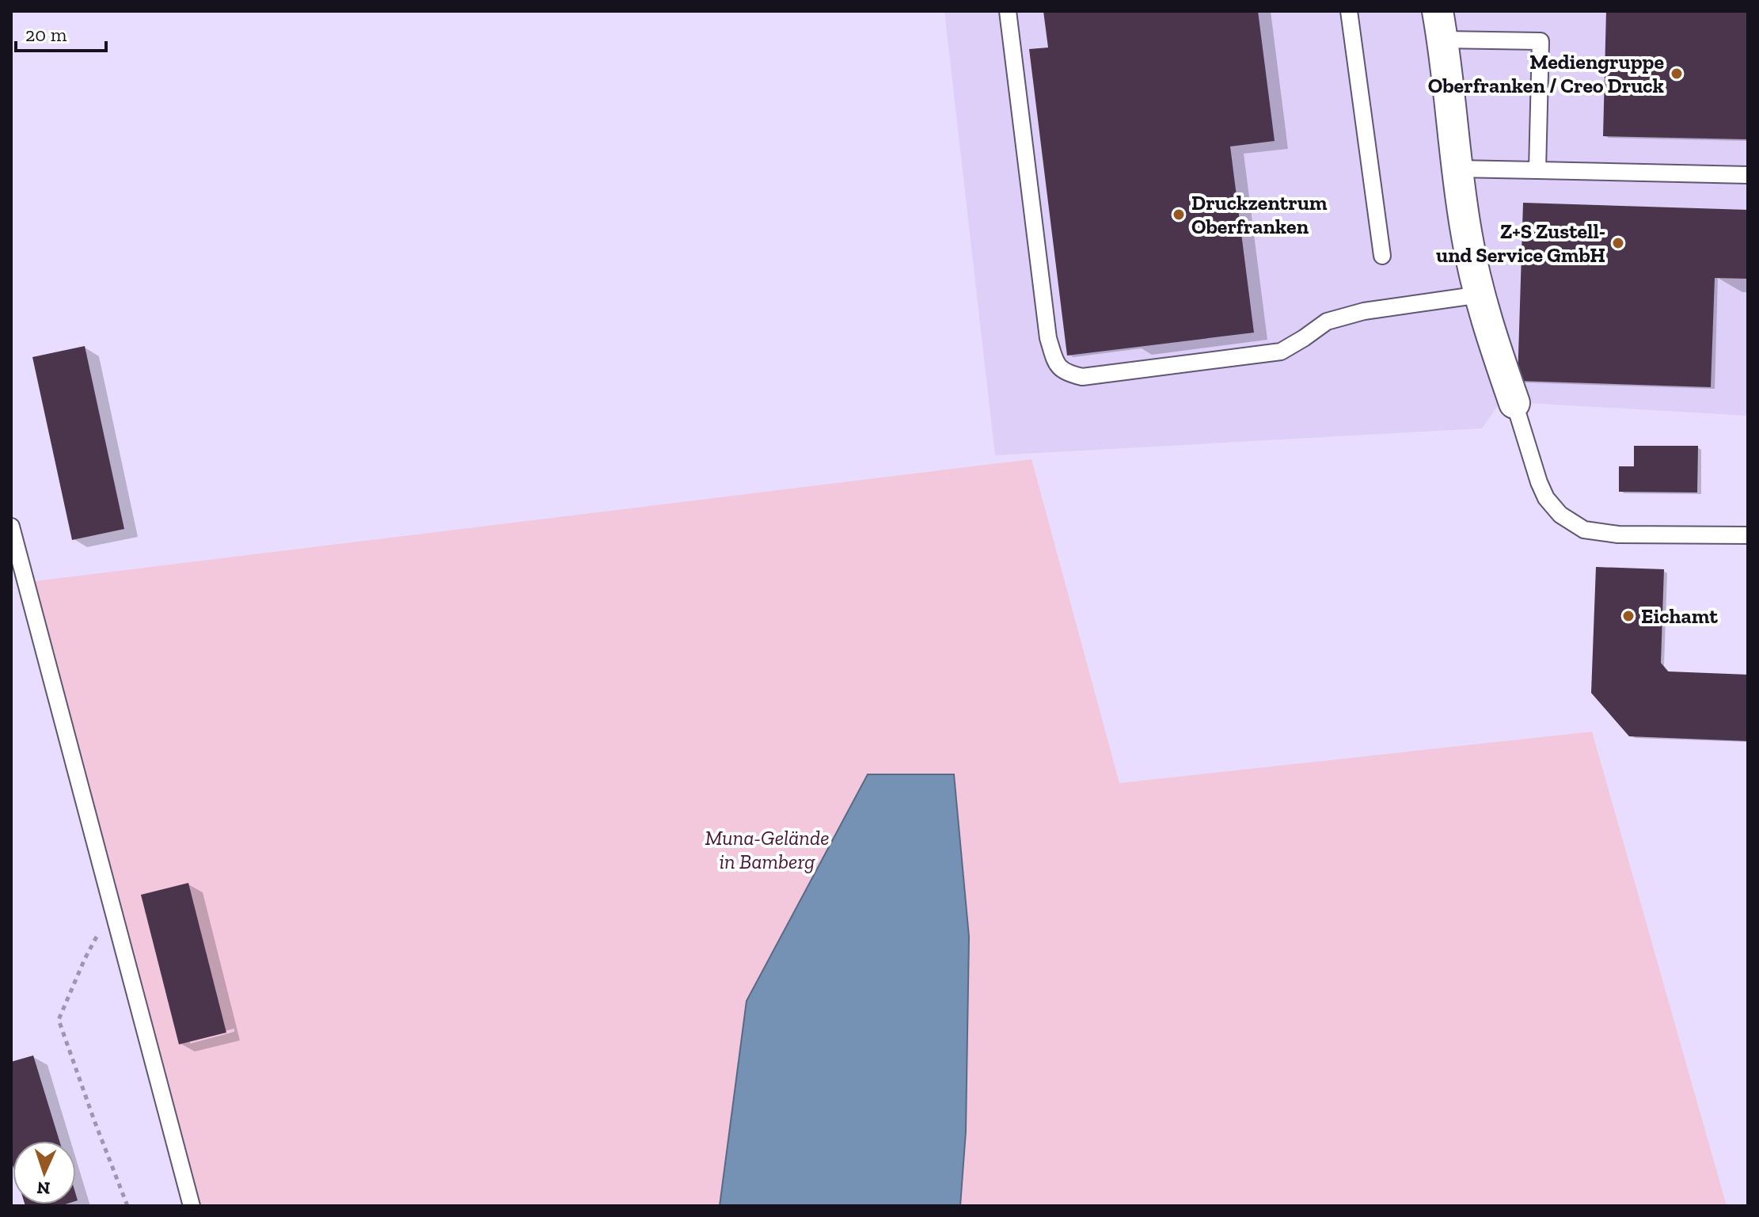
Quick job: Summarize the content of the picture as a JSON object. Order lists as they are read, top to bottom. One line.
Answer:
{"parks":["Muna-Gelände in Bamberg"],"places":["Mediengruppe Oberfranken / Creo Druck","Druckzentrum Oberfranken","Z+S Zustell- und Service GmbH","Eichamt"],"scale_bar":"20 m","north":"bottom"}
